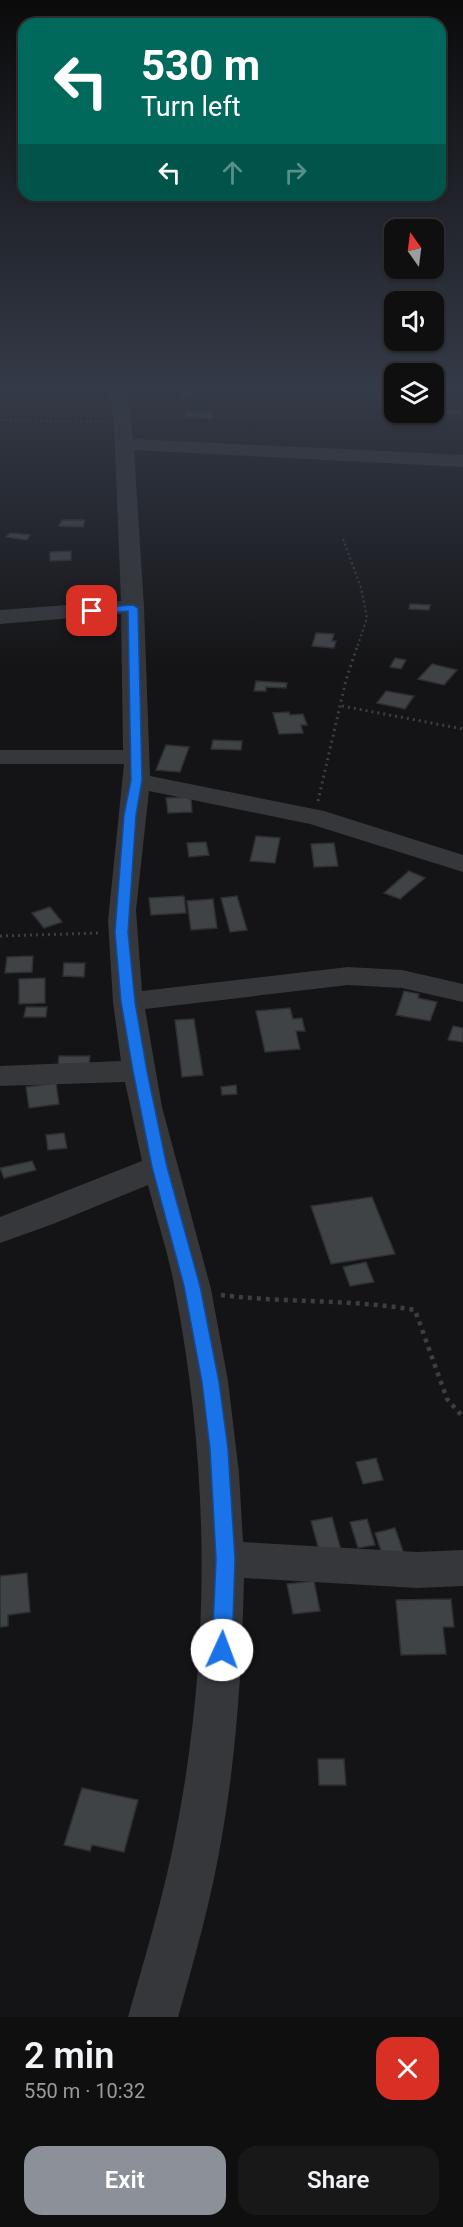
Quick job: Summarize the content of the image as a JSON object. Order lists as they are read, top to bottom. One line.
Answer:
{"north":"top","page":{"turn":["530 m","Turn left"],"heading":["2 min","550 m · 10:32"],"buttons":["Exit","Share"]}}
